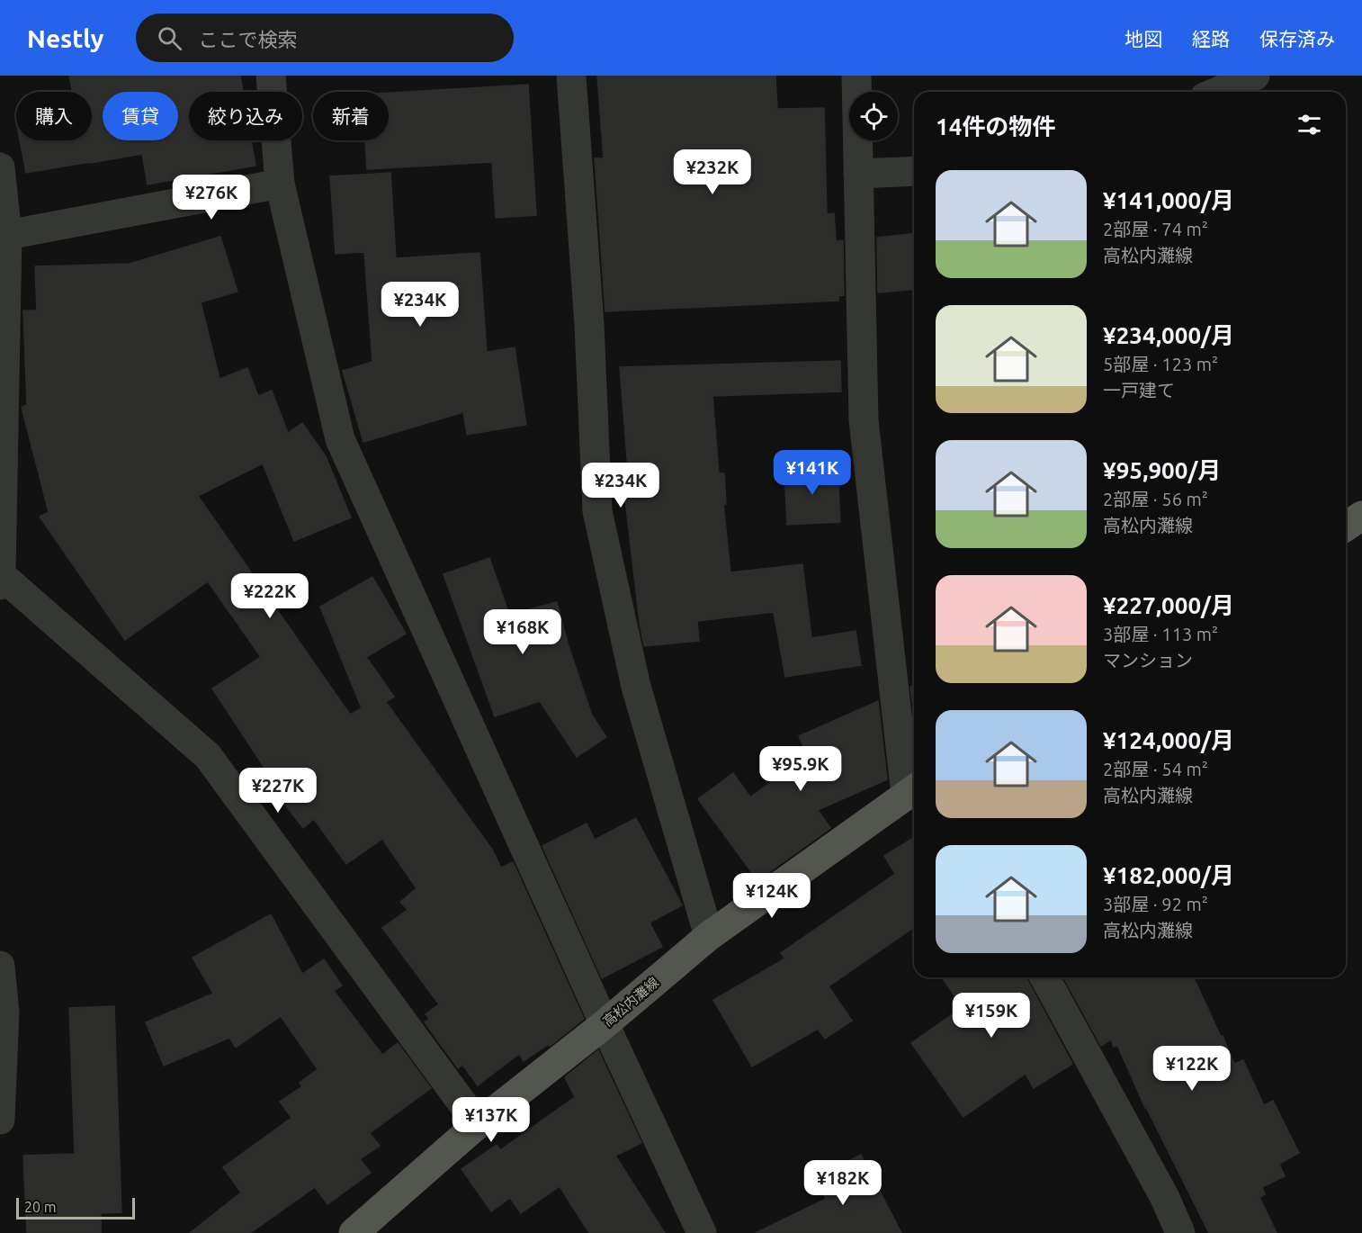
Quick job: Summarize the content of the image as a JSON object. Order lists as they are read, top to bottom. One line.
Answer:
{"streets":{"main road":["高松内灘線"]},"scale_bar":"20 m","page":{"header":"Nestly","search":"ここで検索","nav":["地図","経路","保存済み"],"chip":["購入","賃貸","絞り込み","新着"],"heading":"14件の物件","price":["¥232K","¥276K","¥234K","¥141K","¥234K","¥222K","¥168K","¥95.9K","¥227K","¥124K","¥159K","¥122K","¥137K","¥182K"],"list":[{"name":"¥141,000/月","note":"2部屋 · 74 m² · 高松内灘線"},{"name":"¥234,000/月","note":"5部屋 · 123 m² · 一戸建て"},{"name":"¥95,900/月","note":"2部屋 · 56 m² · 高松内灘線"},{"name":"¥227,000/月","note":"3部屋 · 113 m² · マンション"},{"name":"¥124,000/月","note":"2部屋 · 54 m² · 高松内灘線"},{"name":"¥182,000/月","note":"3部屋 · 92 m² · 高松内灘線"}],"scale":"20 m"}}
